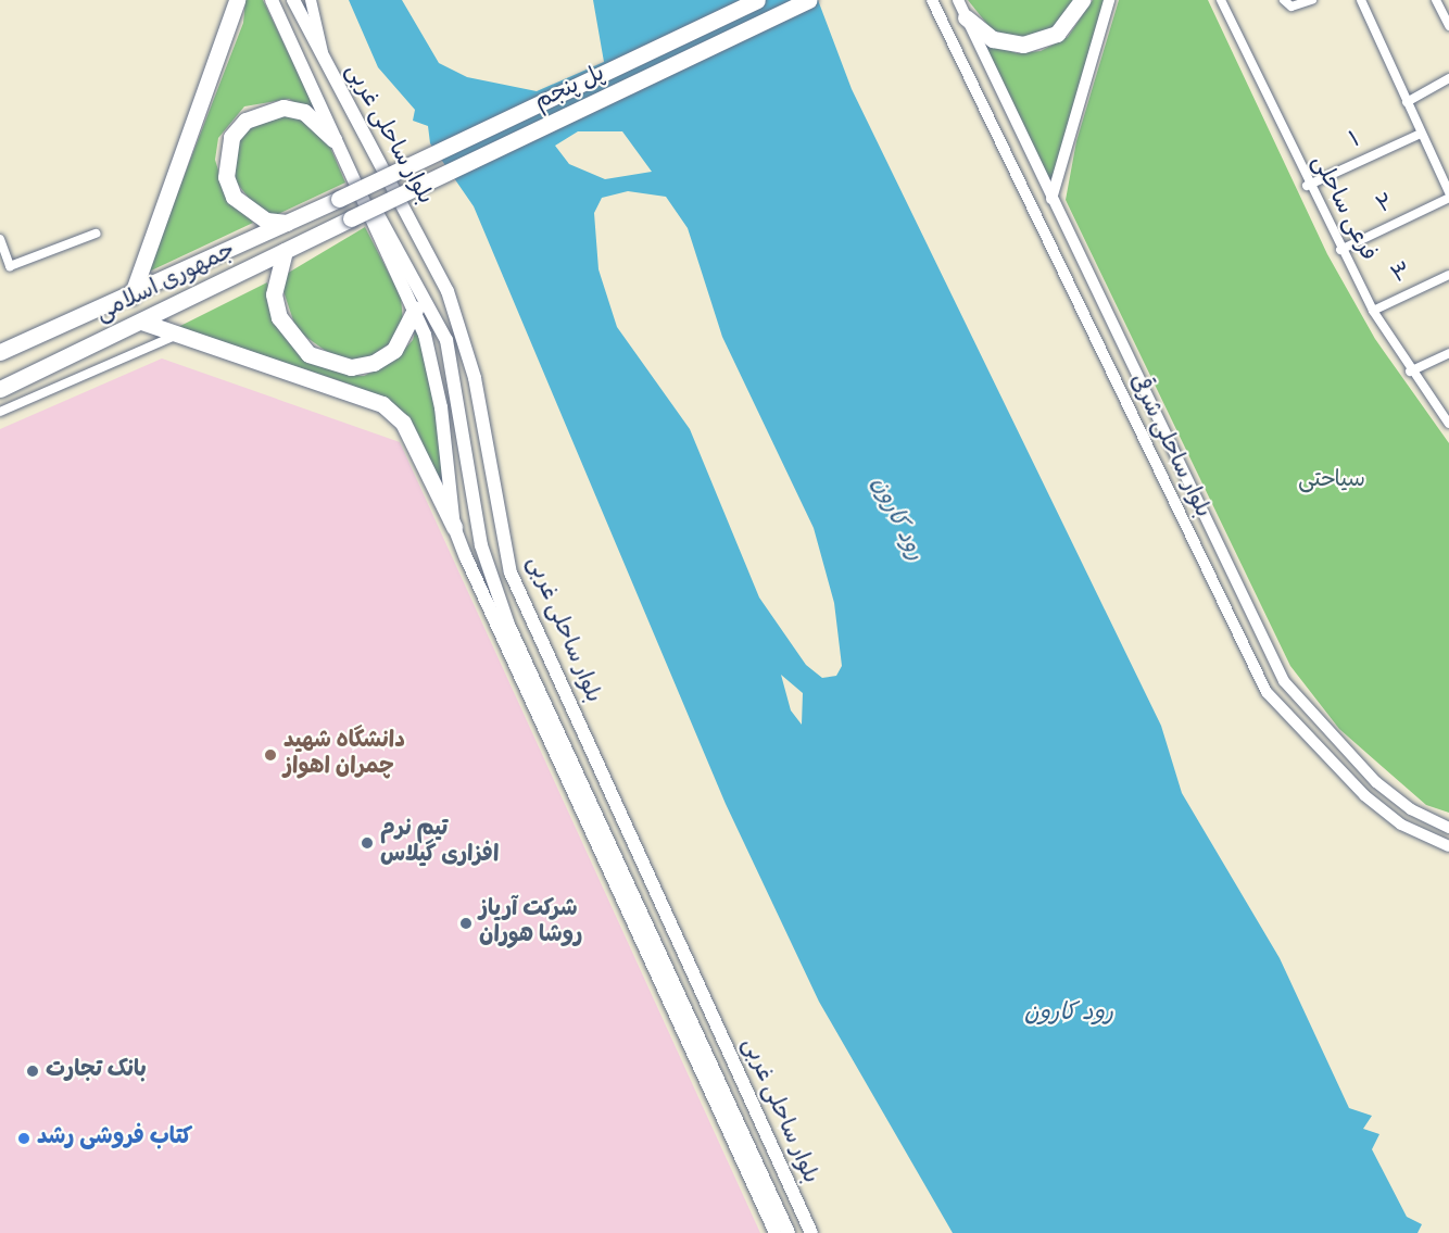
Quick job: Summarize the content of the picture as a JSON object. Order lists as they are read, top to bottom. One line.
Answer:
{"streets":{"highway":["پل پنجم","جمهوری اسلامی"],"main road":["بلوار ساحلی غربی","بلوار ساحلی شرقی"],"street":["۱","۲","فرعی ساحلی","۳"]},"crossings":[["پل پنجم","جمهوری اسلامی"],["۱","فرعی ساحلی"],["۲","فرعی ساحلی"],["فرعی ساحلی","۳"]],"water":["رود کارون"],"parks":["سیاحتی"],"places":["دانشگاه شهید چمران اهواز","تیم نرم افزاری گیلاس","شرکت آریاز روشا هوران","بانک تجارت","کتاب فروشی رشد"]}
